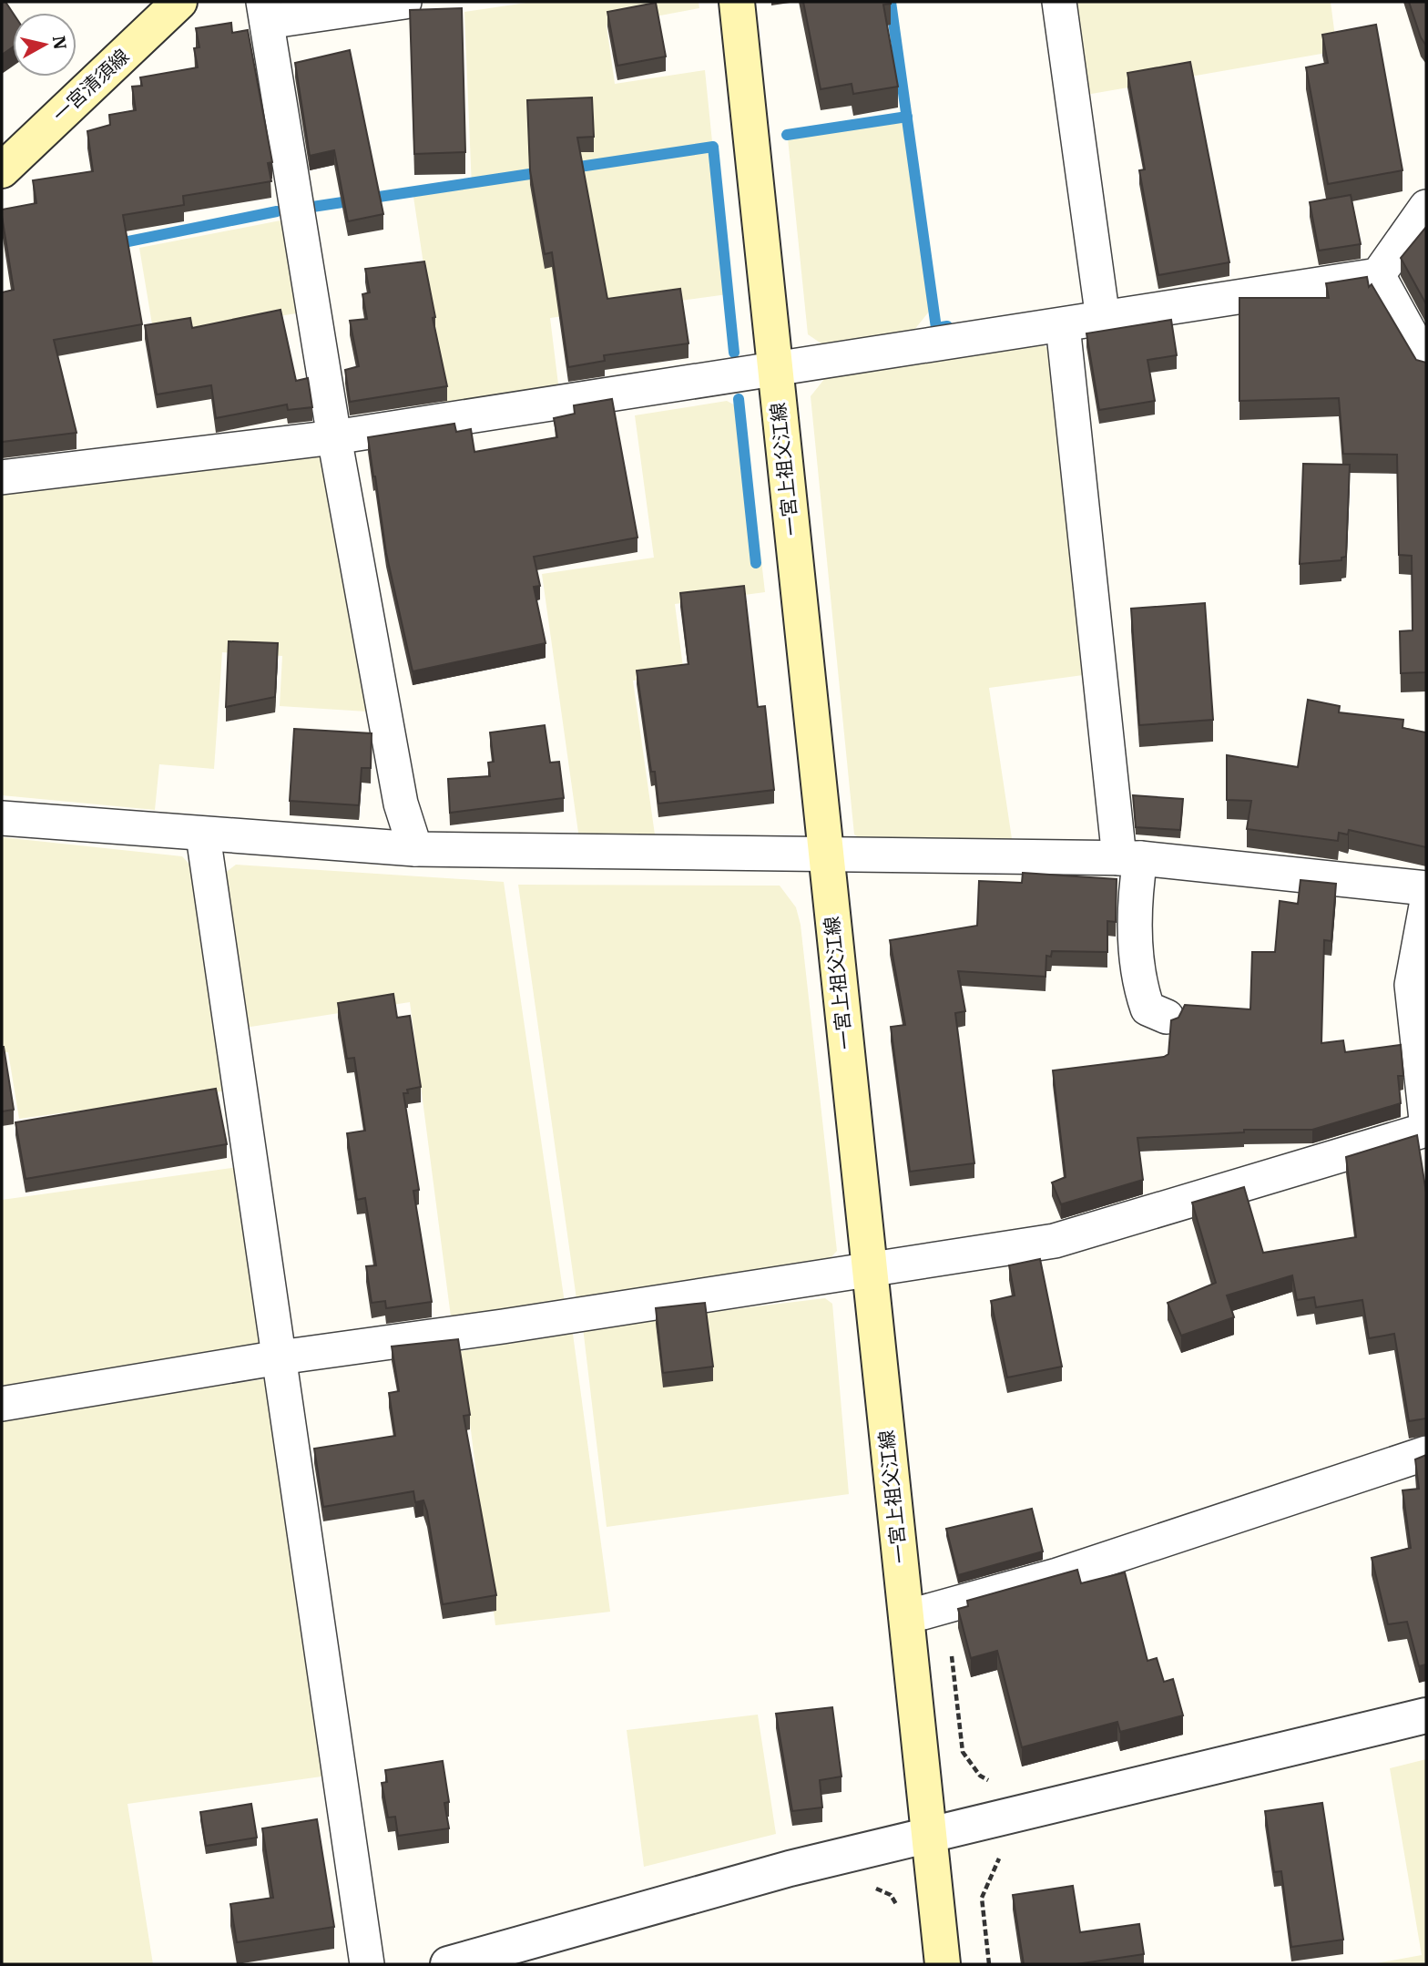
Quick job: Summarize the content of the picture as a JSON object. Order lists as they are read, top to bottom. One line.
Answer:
{"streets":{"main road":["一宮清須線","一宮上祖父江線"]},"north":"right"}
